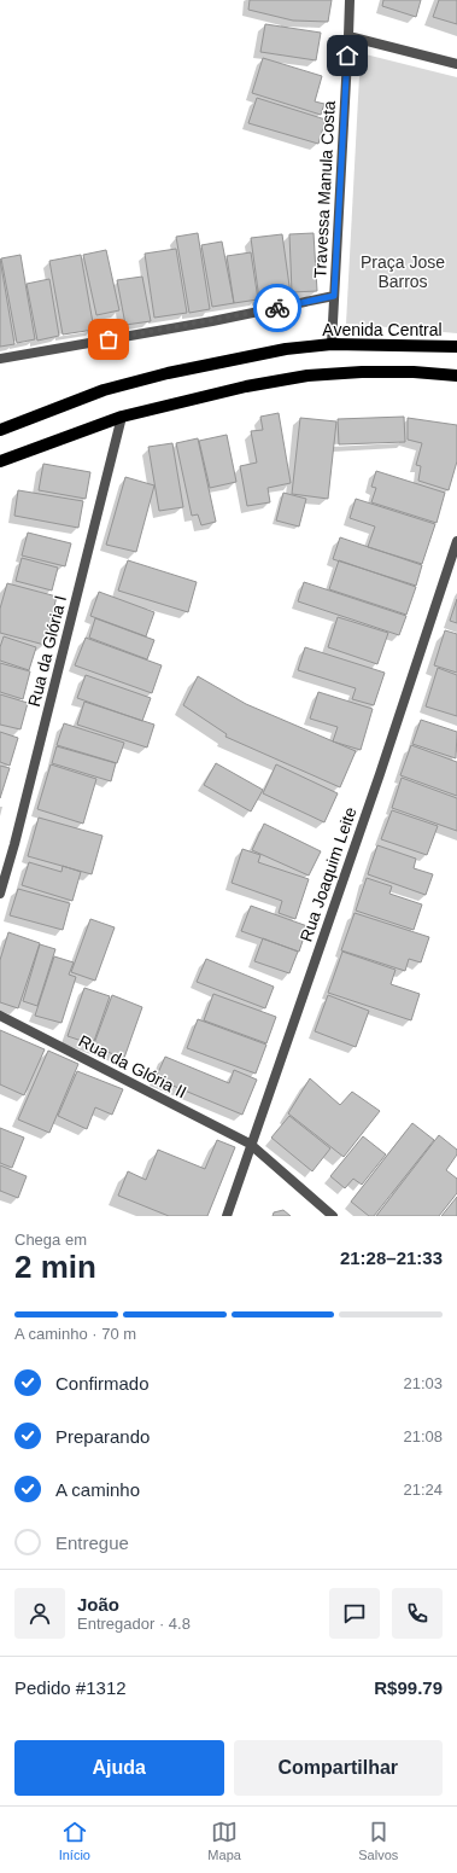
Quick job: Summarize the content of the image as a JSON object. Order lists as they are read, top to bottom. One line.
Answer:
{"streets":{"main road":["Avenida Central"],"street":["Travessa Manula Costa","Rua da Glória I","Rua Joaquim Leite","Rua da Glória II"]},"crossings":[["Travessa Manula Costa","Avenida Central"],["Rua Joaquim Leite","Rua da Glória II"]],"parks":["Praça Jose Barros"],"page":{"heading":["2 min","Chega em","21:28–21:33"],"panel":["João","Entregador · 4.8","Pedido #1312","R$99.79"],"bar":"A caminho · 70 m","list":[["Confirmado","21:03"],["Preparando","21:08"],["A caminho","21:24"],"Entregue"],"buttons":["Ajuda","Compartilhar"],"tabs":["Início","Mapa","Salvos"]}}
